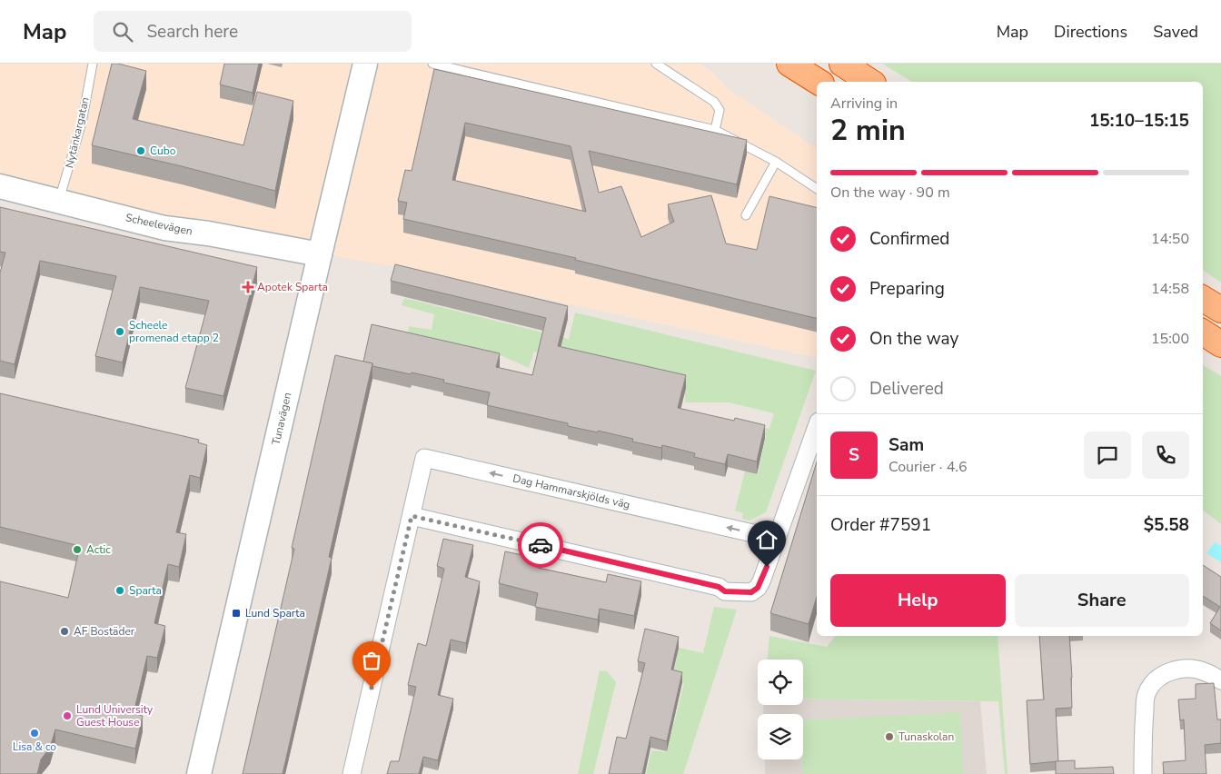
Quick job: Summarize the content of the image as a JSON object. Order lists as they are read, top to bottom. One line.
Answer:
{"streets":{"main road":["Scheelevägen","Tunavägen"],"street":["Dag Hammarskjölds väg"],"lane":["Nytänkargatan"]},"crossings":[["Nytänkargatan","Scheelevägen"],["Scheelevägen","Tunavägen"]],"one_way":["Dag Hammarskjölds väg"],"places":{"other":["Cubo","Scheele promenad etapp 2","Actic","Sparta","AF Bostäder","Lund University Guest House","Lisa & co","Tunaskolan"],"health":["Apotek Sparta"],"transit":["Lund Sparta"]},"page":{"header":"Map","search":"Search here","nav":["Map","Directions","Saved"],"heading":["2 min","Arriving in","15:10–15:15"],"panel":["Sam","Courier · 4.6","Order #7591","$5.58"],"bar":"On the way · 90 m","list":[["Confirmed","14:50"],["Preparing","14:58"],["On the way","15:00"],"Delivered"],"round":"S","buttons":["Help","Share"]}}
